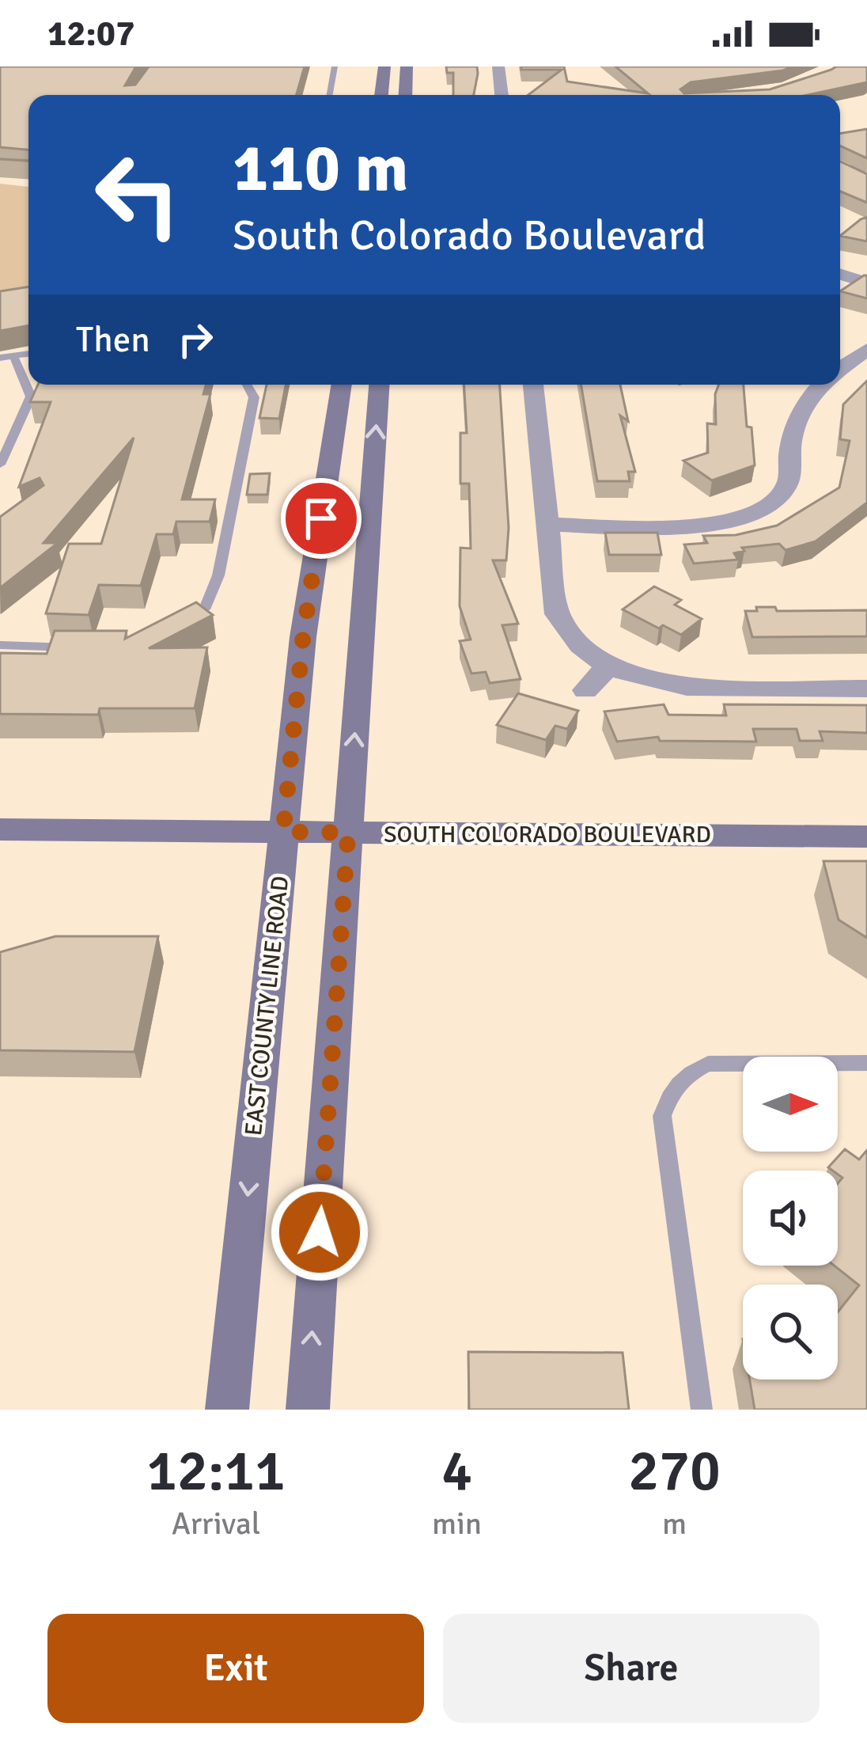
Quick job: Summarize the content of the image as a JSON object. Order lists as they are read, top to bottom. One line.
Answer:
{"streets":{"main road":["SOUTH COLORADO BOULEVARD","EAST COUNTY LINE ROAD"]},"crossings":[["SOUTH COLORADO BOULEVARD","EAST COUNTY LINE ROAD"]],"north":"right","page":{"status":"12:07","turn":["110 m","South Colorado Boulevard"],"then":"Then","eta":["12:11","Arrival","4","min","270","m"],"buttons":["Exit","Share"]}}
